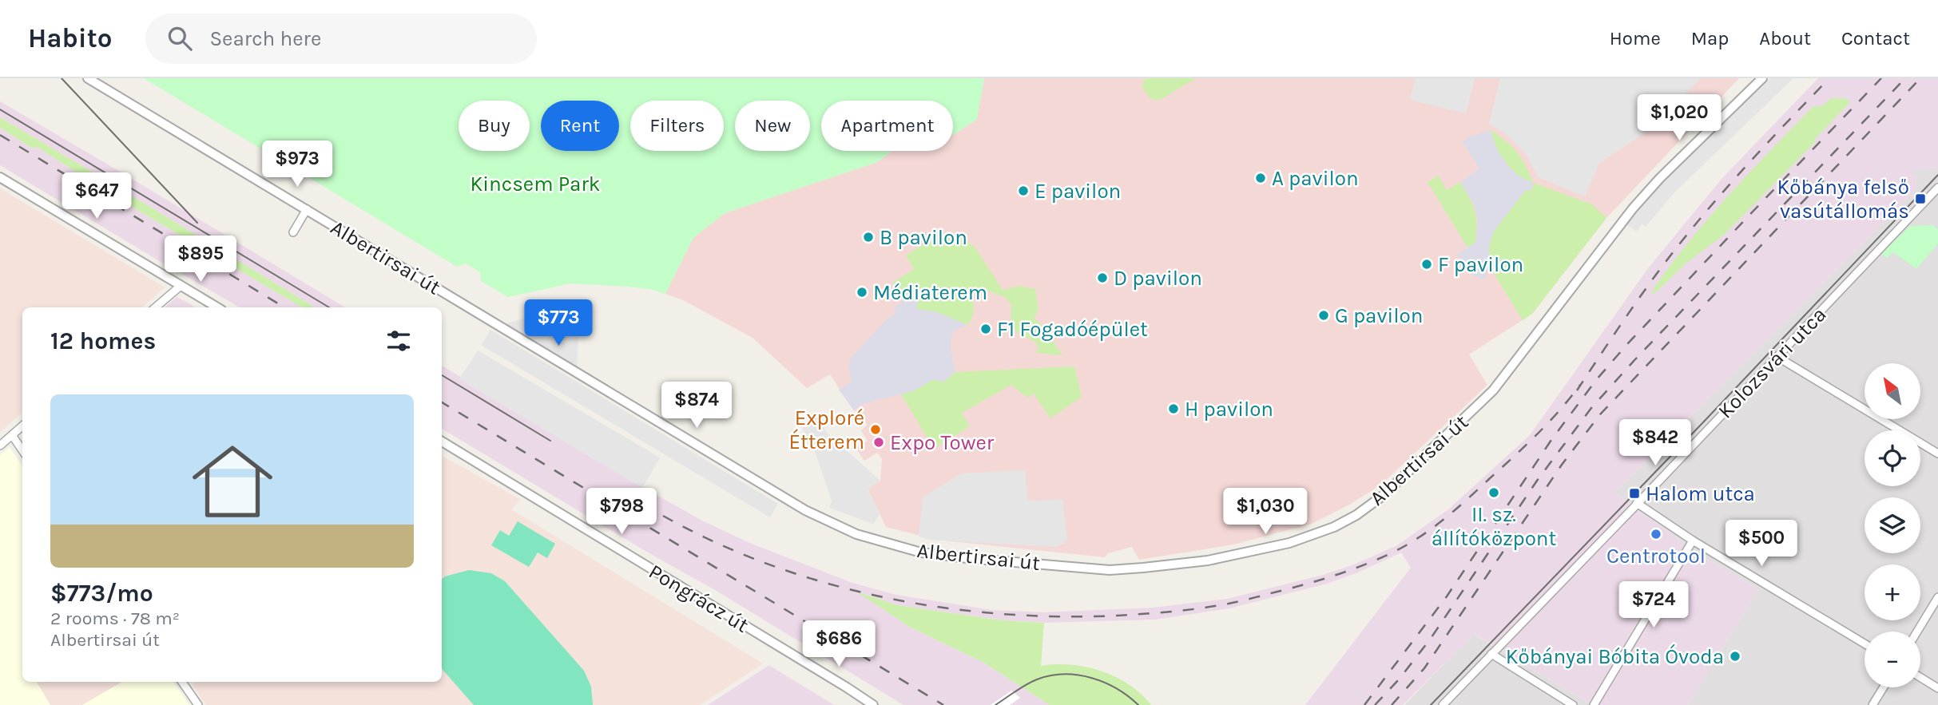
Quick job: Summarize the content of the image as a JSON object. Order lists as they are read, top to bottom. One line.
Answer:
{"streets":{"street":["Albertirsai út","Kolozsvári utca","Pongrácz út"]},"parks":["Kincsem Park"],"places":{"other":["A pavilon","E pavilon","B pavilon","F pavilon","D pavilon","Médiaterem","G pavilon","F1 Fogadóépület","H pavilon","Exploré Étterem","Expo Tower","II. sz. állítóközpont","Centrotool","Kőbányai Bóbita Óvoda"],"transit":["Kőbánya felső vasútállomás","Halom utca"]},"north":"top left","page":{"header":"Habito","search":"Search here","nav":["Home","Map","About","Contact"],"price":["$1,020","$973","$647","$895","$773","$874","$842","$798","$1,030","$500","$724","$686"],"chip":["Buy","Rent","Filters","New","Apartment"],"heading":"12 homes","map_buttons":["+","−"],"list":[{"name":"$773/mo","note":"2 rooms · 78 m² · Albertirsai út"}]}}
